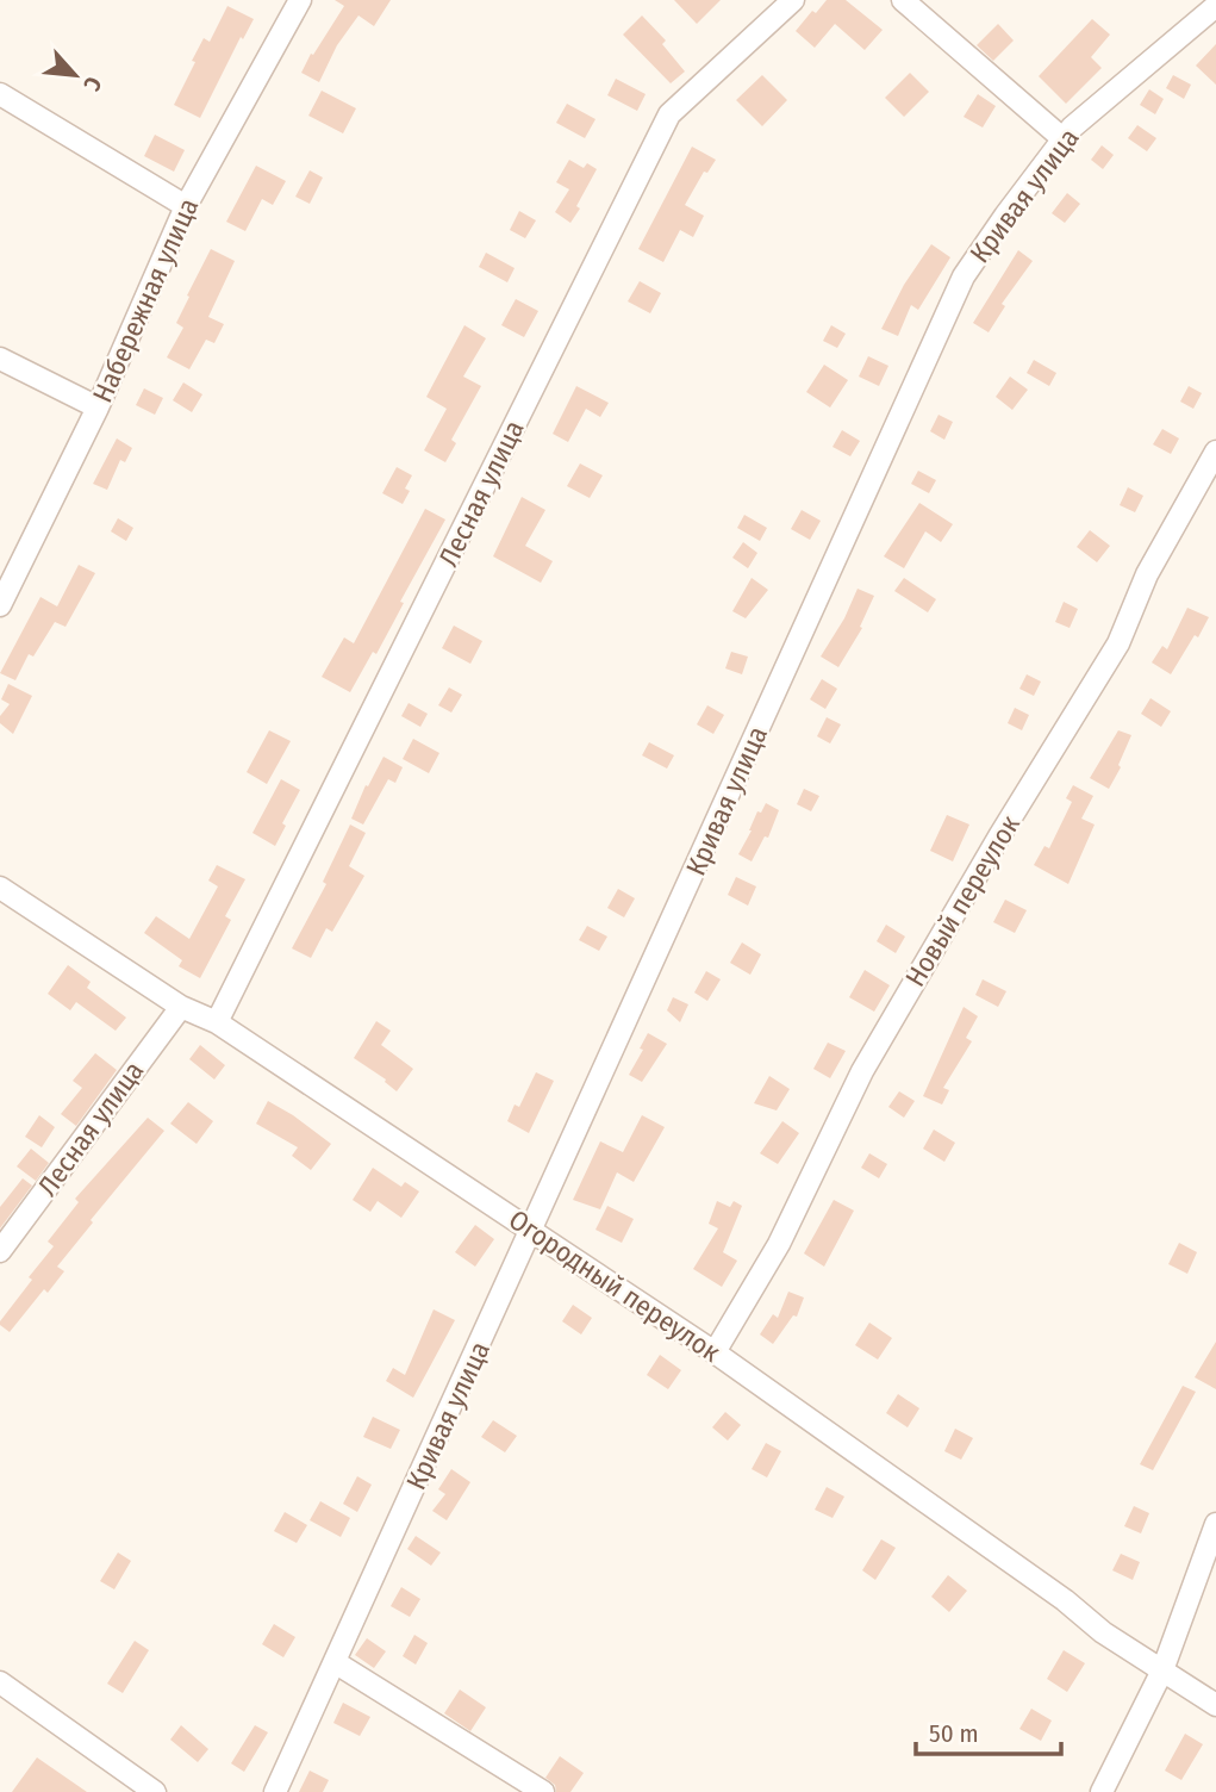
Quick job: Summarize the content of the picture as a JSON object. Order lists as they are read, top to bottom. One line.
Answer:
{"streets":{"street":["Кривая улица","Набережная улица","Лесная улица","Новый переулок","Огородный переулок"]},"crossings":[["Кривая улица","Огородный переулок"],["Лесная улица","Огородный переулок"],["Новый переулок","Огородный переулок"]],"scale_bar":"50 m","north":"bottom right"}
